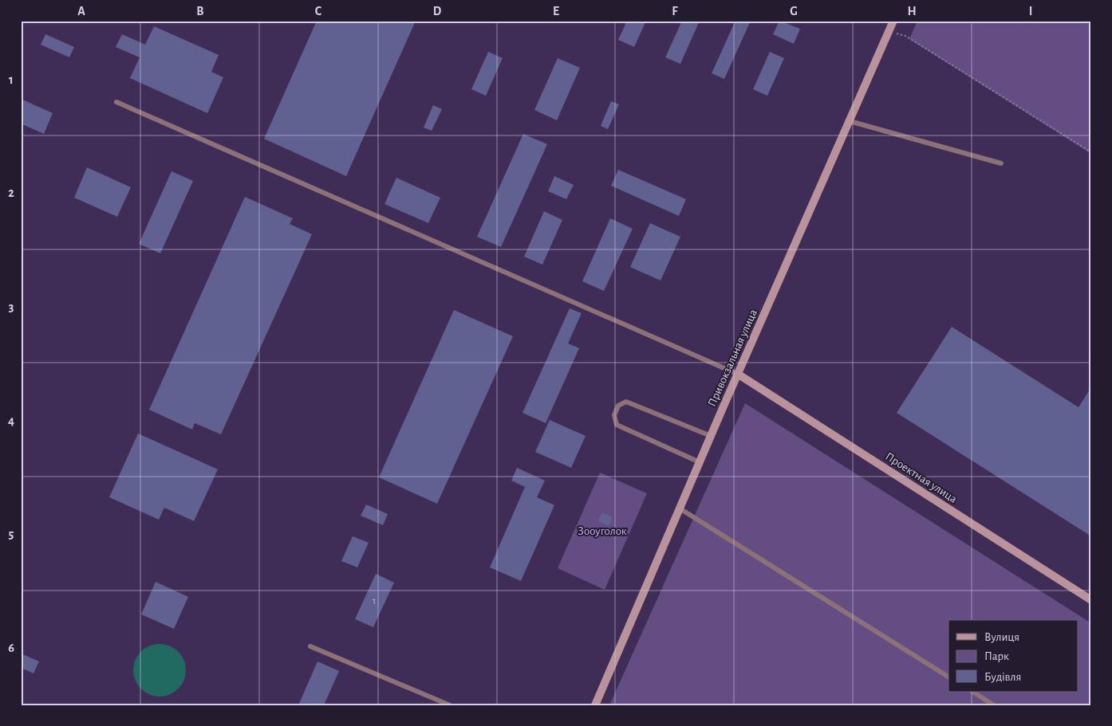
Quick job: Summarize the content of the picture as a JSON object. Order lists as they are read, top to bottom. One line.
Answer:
{"streets":{"main road":["Привокзальная улица","Проектная улица"]},"crossings":[["Привокзальная улица","Проектная улица"]],"parks":["Зооуголок"],"house_numbers":["1"],"legend":["Вулиця","Парк","Будівля"],"grid":{"columns":["A","B","C","D","E","F","G","H","I"],"rows":["1","2","3","4","5","6"]}}
